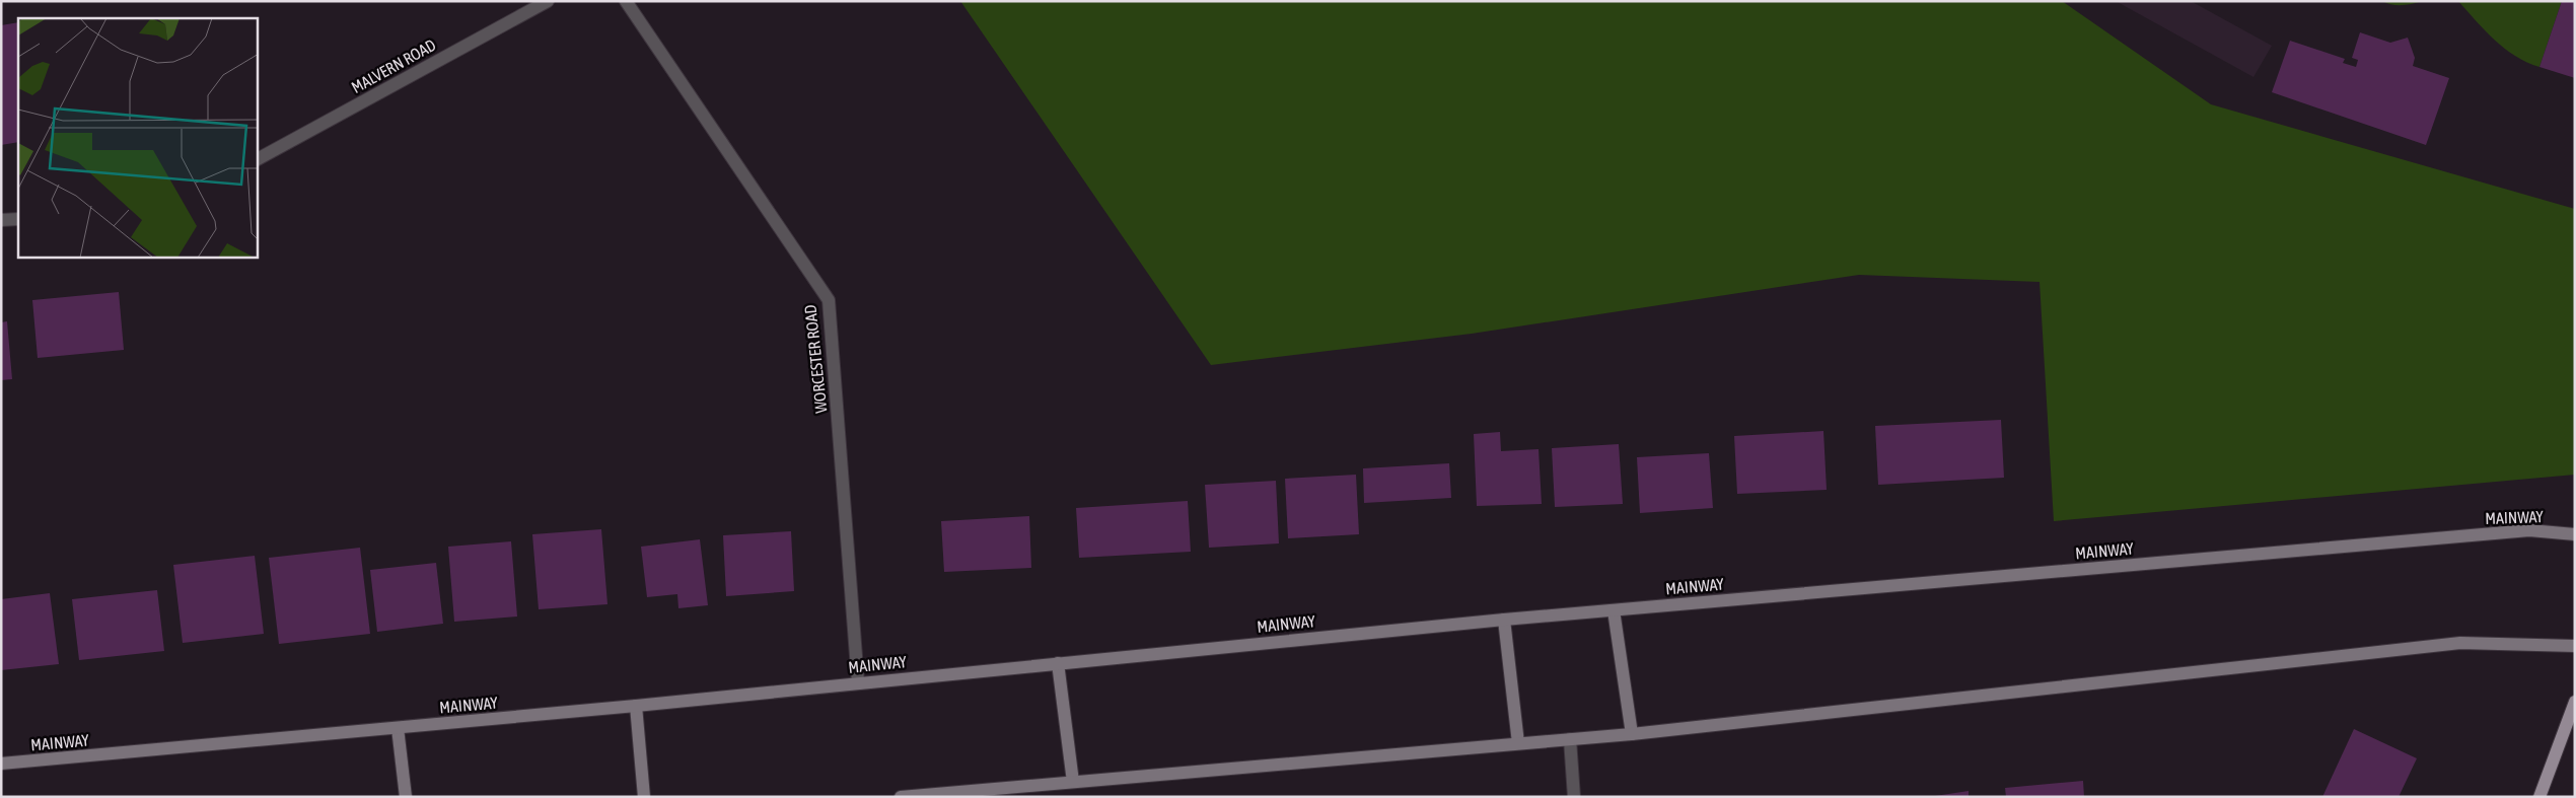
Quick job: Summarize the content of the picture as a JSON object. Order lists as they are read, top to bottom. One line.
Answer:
{"streets":{"street":["MALVERN ROAD","WORCESTER ROAD","MAINWAY"]},"crossings":[["WORCESTER ROAD","MAINWAY"]]}
